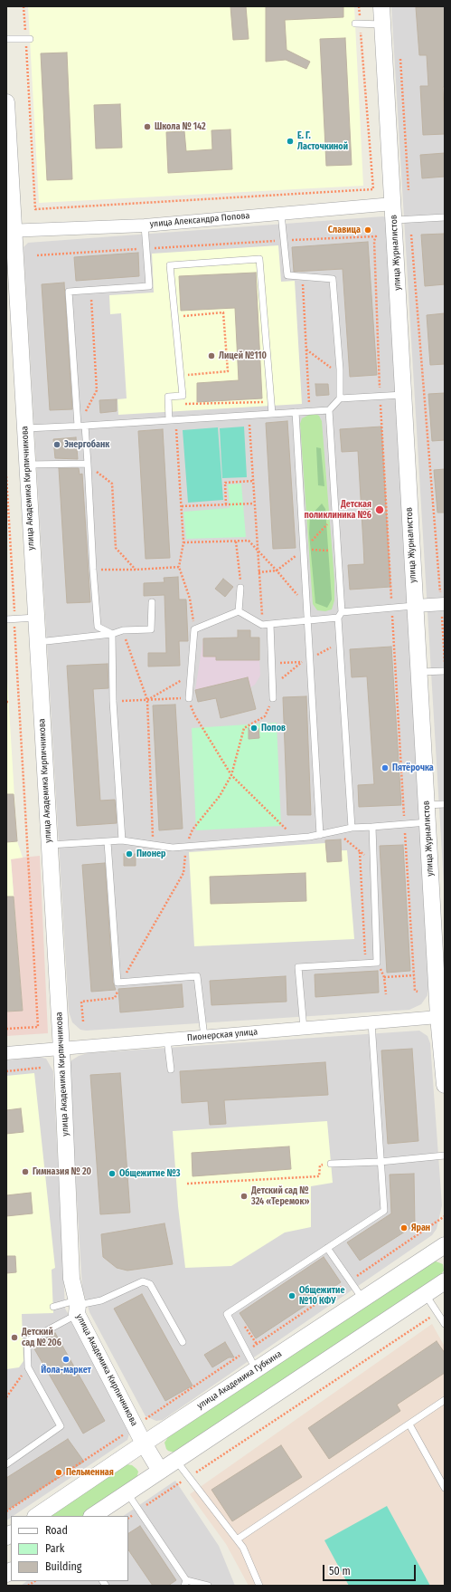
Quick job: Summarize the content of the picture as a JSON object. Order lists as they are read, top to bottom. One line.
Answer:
{"streets":{"street":["улица Александра Попова","улица Журналистов","улица Академика Кирпичникова","Пионерская улица","улица Академика Губкина"]},"crossings":[["улица Александра Попова","улица Журналистов"],["улица Александра Попова","улица Академика Кирпичникова"],["улица Журналистов","Пионерская улица"],["улица Академика Кирпичникова","Пионерская улица"],["улица Академика Кирпичникова","улица Академика Губкина"]],"places":["Школа № 142","Е. Г. Ласточкиной","Славица","Лицей №110","Энергобанк","Детская поликлиника №6","Попов","Пятёрочка","Пионер","Гимназия № 20","Общежитие №3","Детский сад № 324 «Теремок»","Яран","Общежитие №10 КФУ","Детский сад № 206","Йола-маркет","Пельменная"],"legend":["Road","Park","Building"],"scale_bar":"50 m"}
